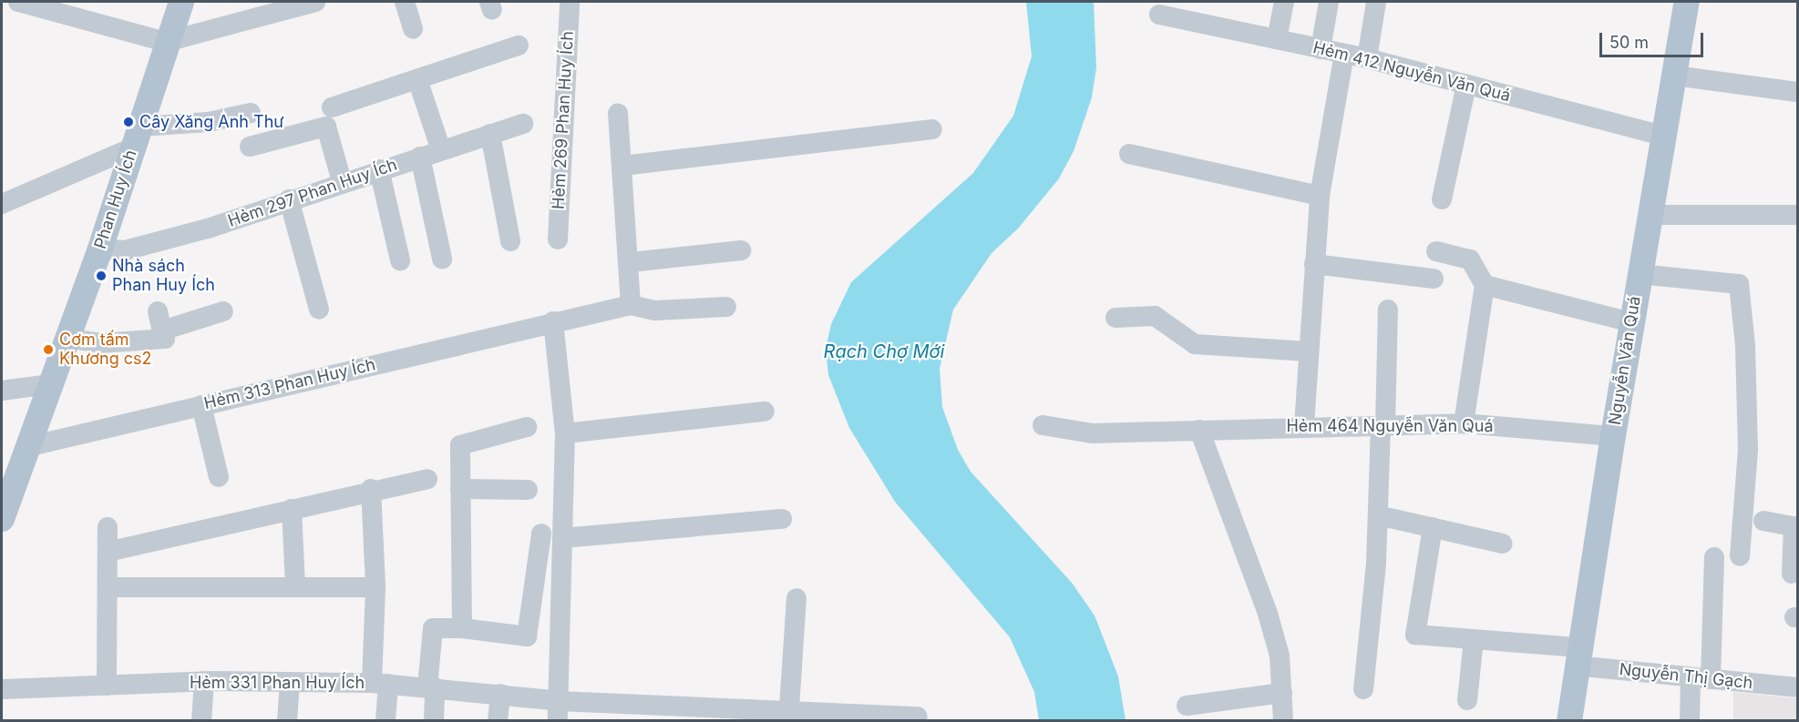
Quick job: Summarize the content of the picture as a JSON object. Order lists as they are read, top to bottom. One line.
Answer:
{"streets":{"main road":["Phan Huy Ích","Nguyễn Văn Quá"],"street":["Hẻm 412 Nguyễn Văn Quá","Hẻm 269 Phan Huy Ích","Hẻm 297 Phan Huy Ích","Hẻm 313 Phan Huy Ích","Hẻm 464 Nguyễn Văn Quá","Nguyễn Thị Gạch","Hẻm 331 Phan Huy Ích"]},"crossings":[["Hẻm 412 Nguyễn Văn Quá","Nguyễn Văn Quá"],["Hẻm 297 Phan Huy Ích","Phan Huy Ích"],["Phan Huy Ích","Hẻm 313 Phan Huy Ích"],["Nguyễn Văn Quá","Hẻm 464 Nguyễn Văn Quá"],["Nguyễn Văn Quá","Nguyễn Thị Gạch"]],"water":["Rạch Chợ Mới"],"places":["Cây Xăng Anh Thư","Nhà sách Phan Huy Ích","Cơm tấm Khương cs2"],"scale_bar":"50 m"}
